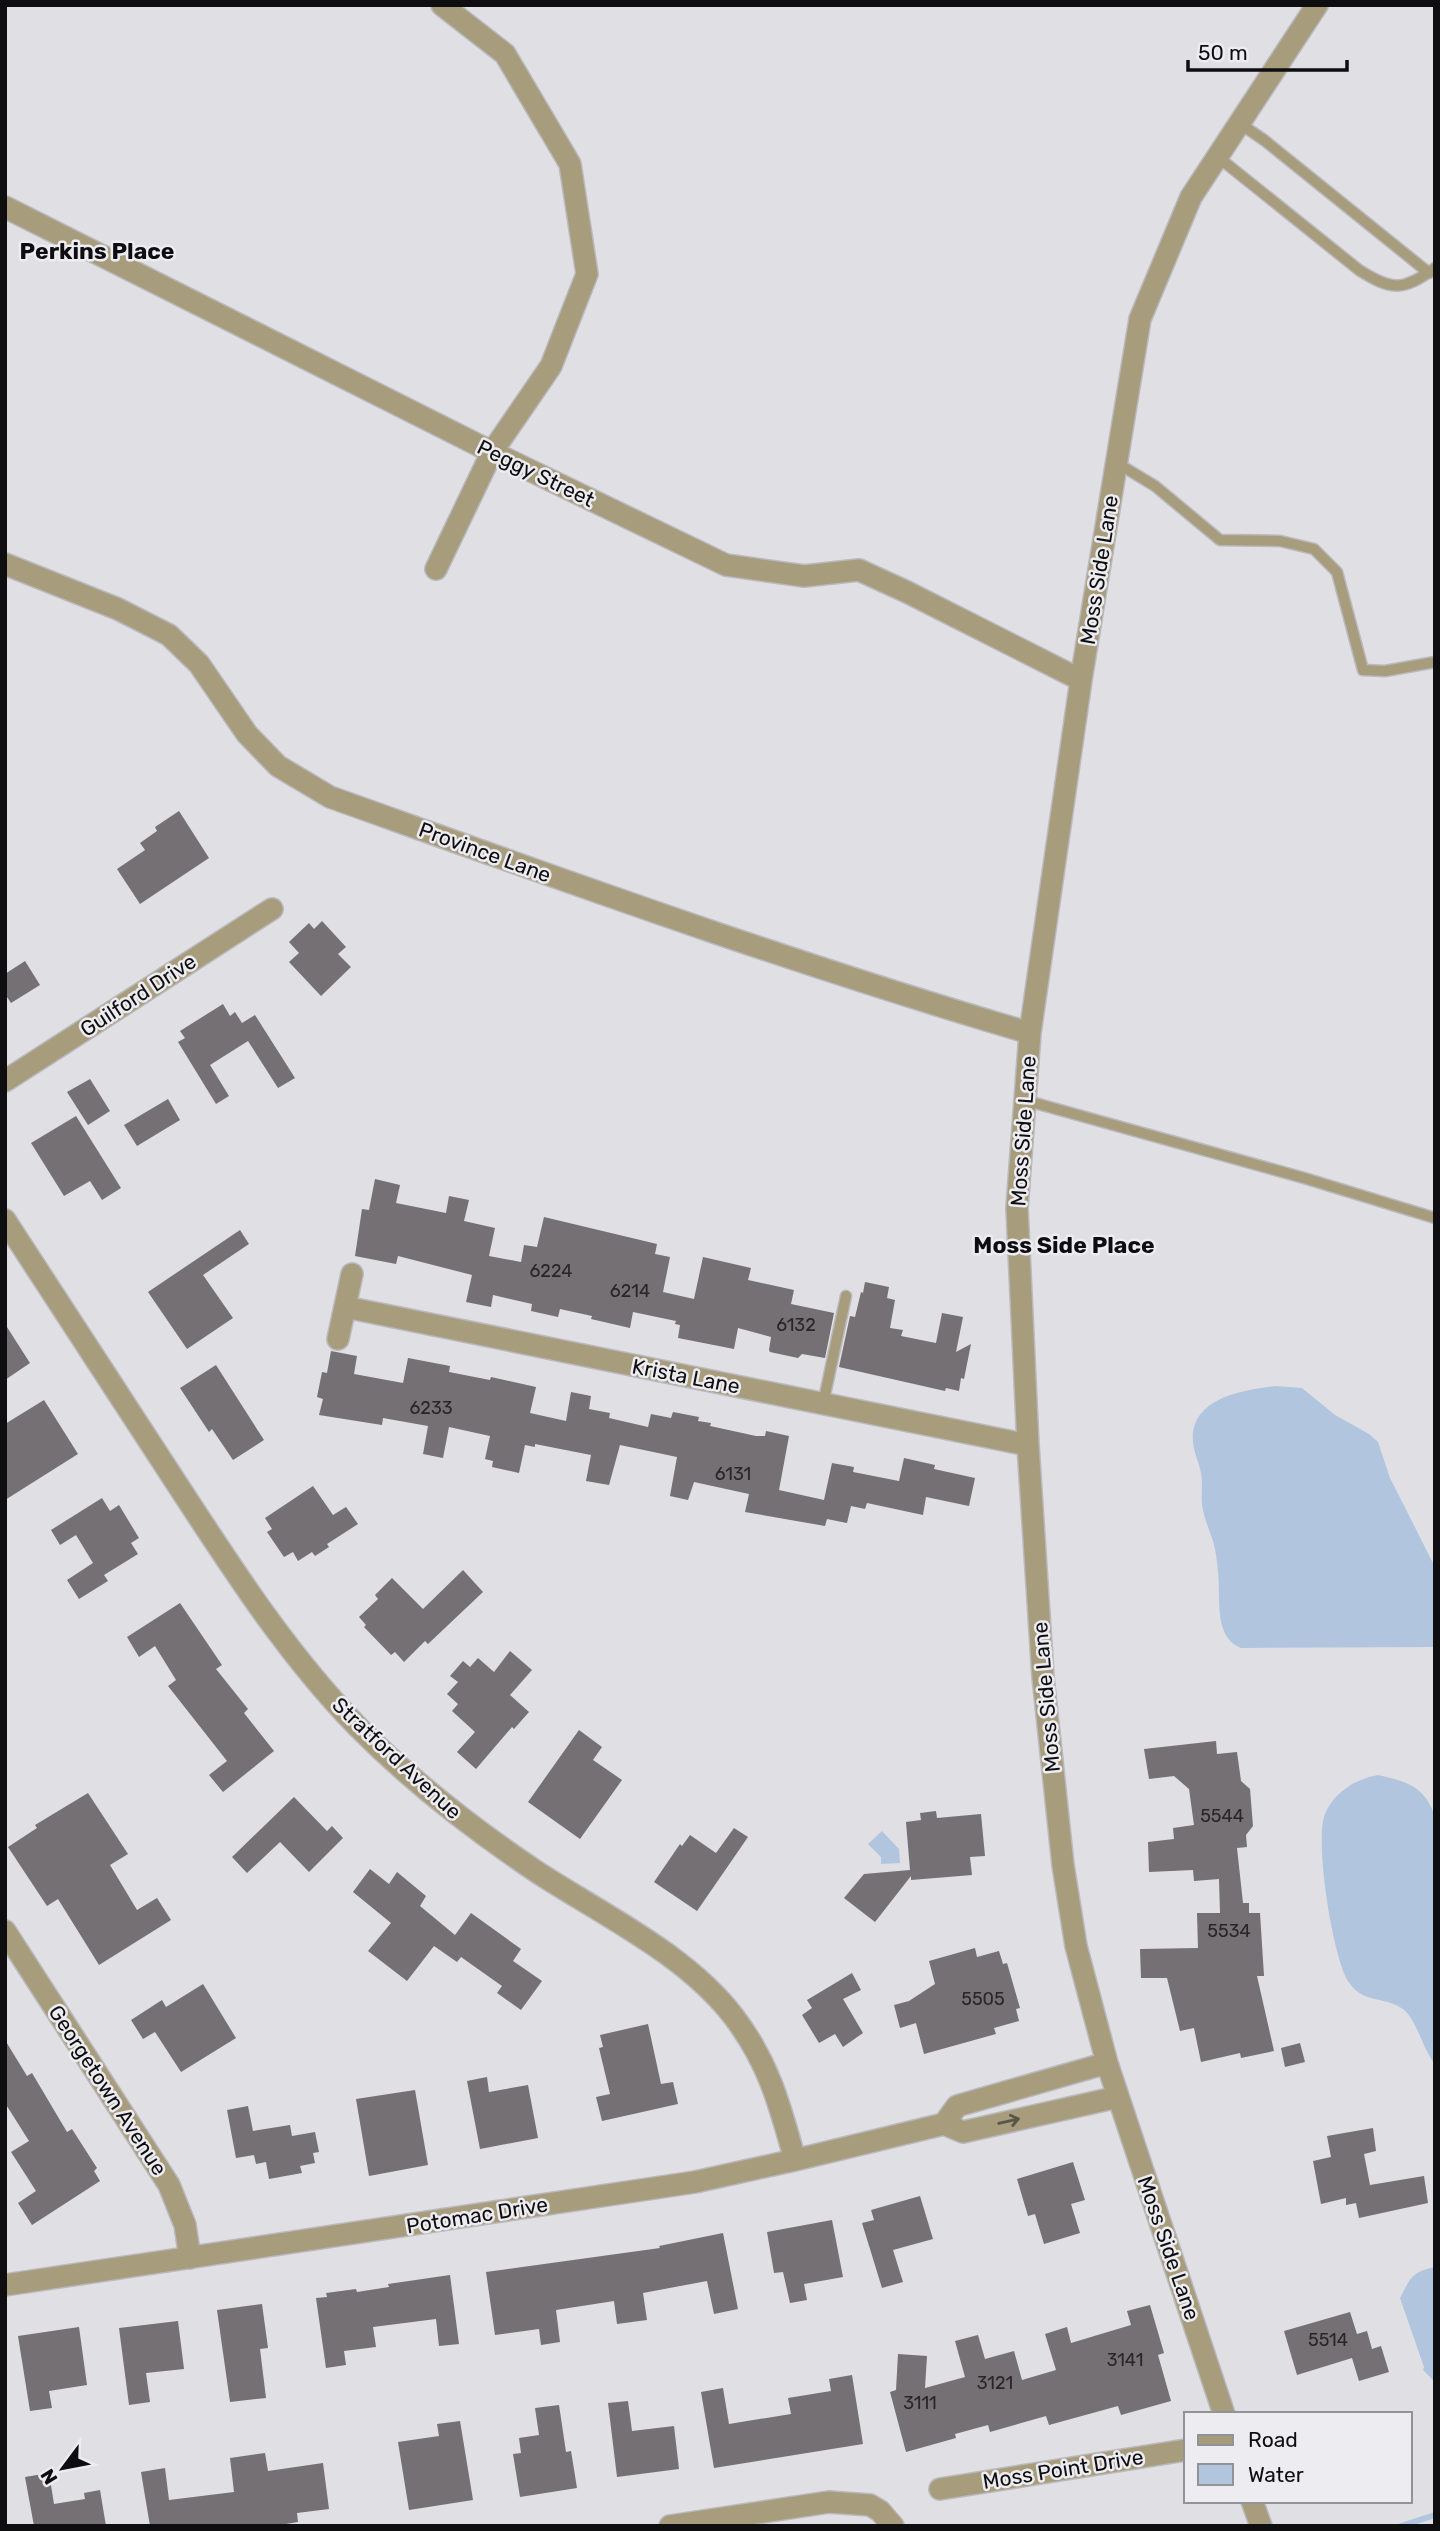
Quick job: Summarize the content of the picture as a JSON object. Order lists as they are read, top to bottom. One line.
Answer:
{"streets":{"street":["Peggy Street","Moss Side Lane","Province Lane","Guilford Drive","Krista Lane","Stratford Avenue","Georgetown Avenue","Potomac Drive","Moss Point Drive"]},"crossings":[["Peggy Street","Moss Side Lane"],["Moss Side Lane","Province Lane"],["Moss Side Lane","Krista Lane"],["Moss Side Lane","Potomac Drive"],["Stratford Avenue","Potomac Drive"],["Georgetown Avenue","Potomac Drive"]],"districts":["Perkins Place","Moss Side Place"],"house_numbers":["6224","6214","6132","6233","6131","5544","5534","5505","5514","3141","3121","3111"],"legend":["Road","Water"],"scale_bar":"50 m","north":"bottom left"}
